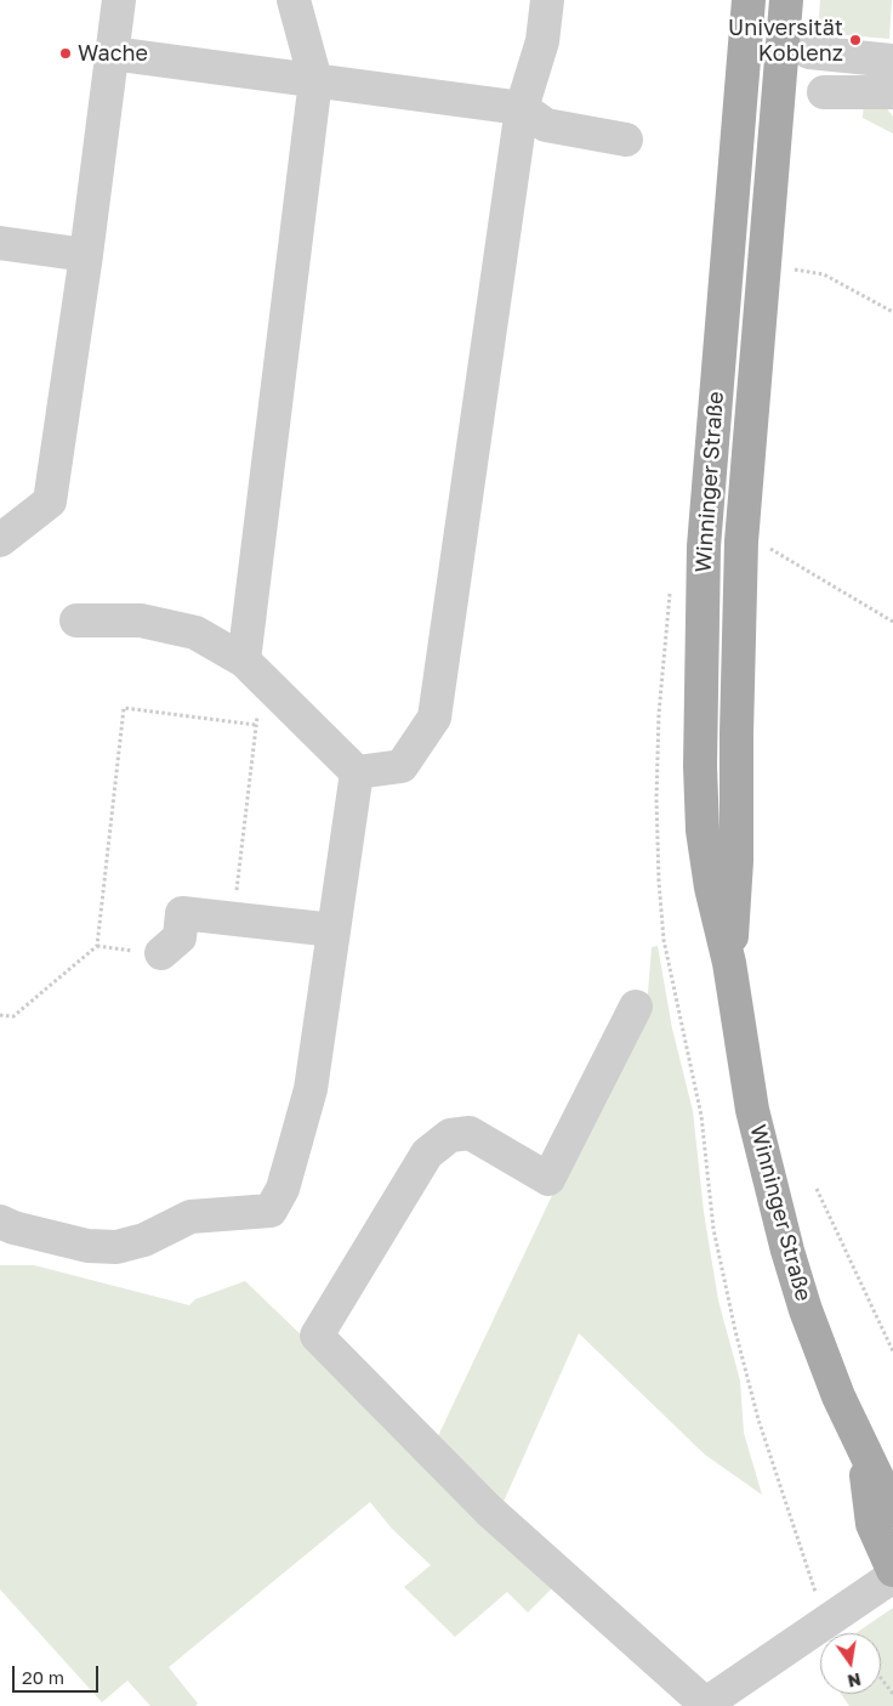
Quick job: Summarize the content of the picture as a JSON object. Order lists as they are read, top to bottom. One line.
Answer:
{"streets":{"main road":["Winninger Straße"]},"places":["Universität Koblenz","Wache"],"scale_bar":"20 m","north":"bottom"}
